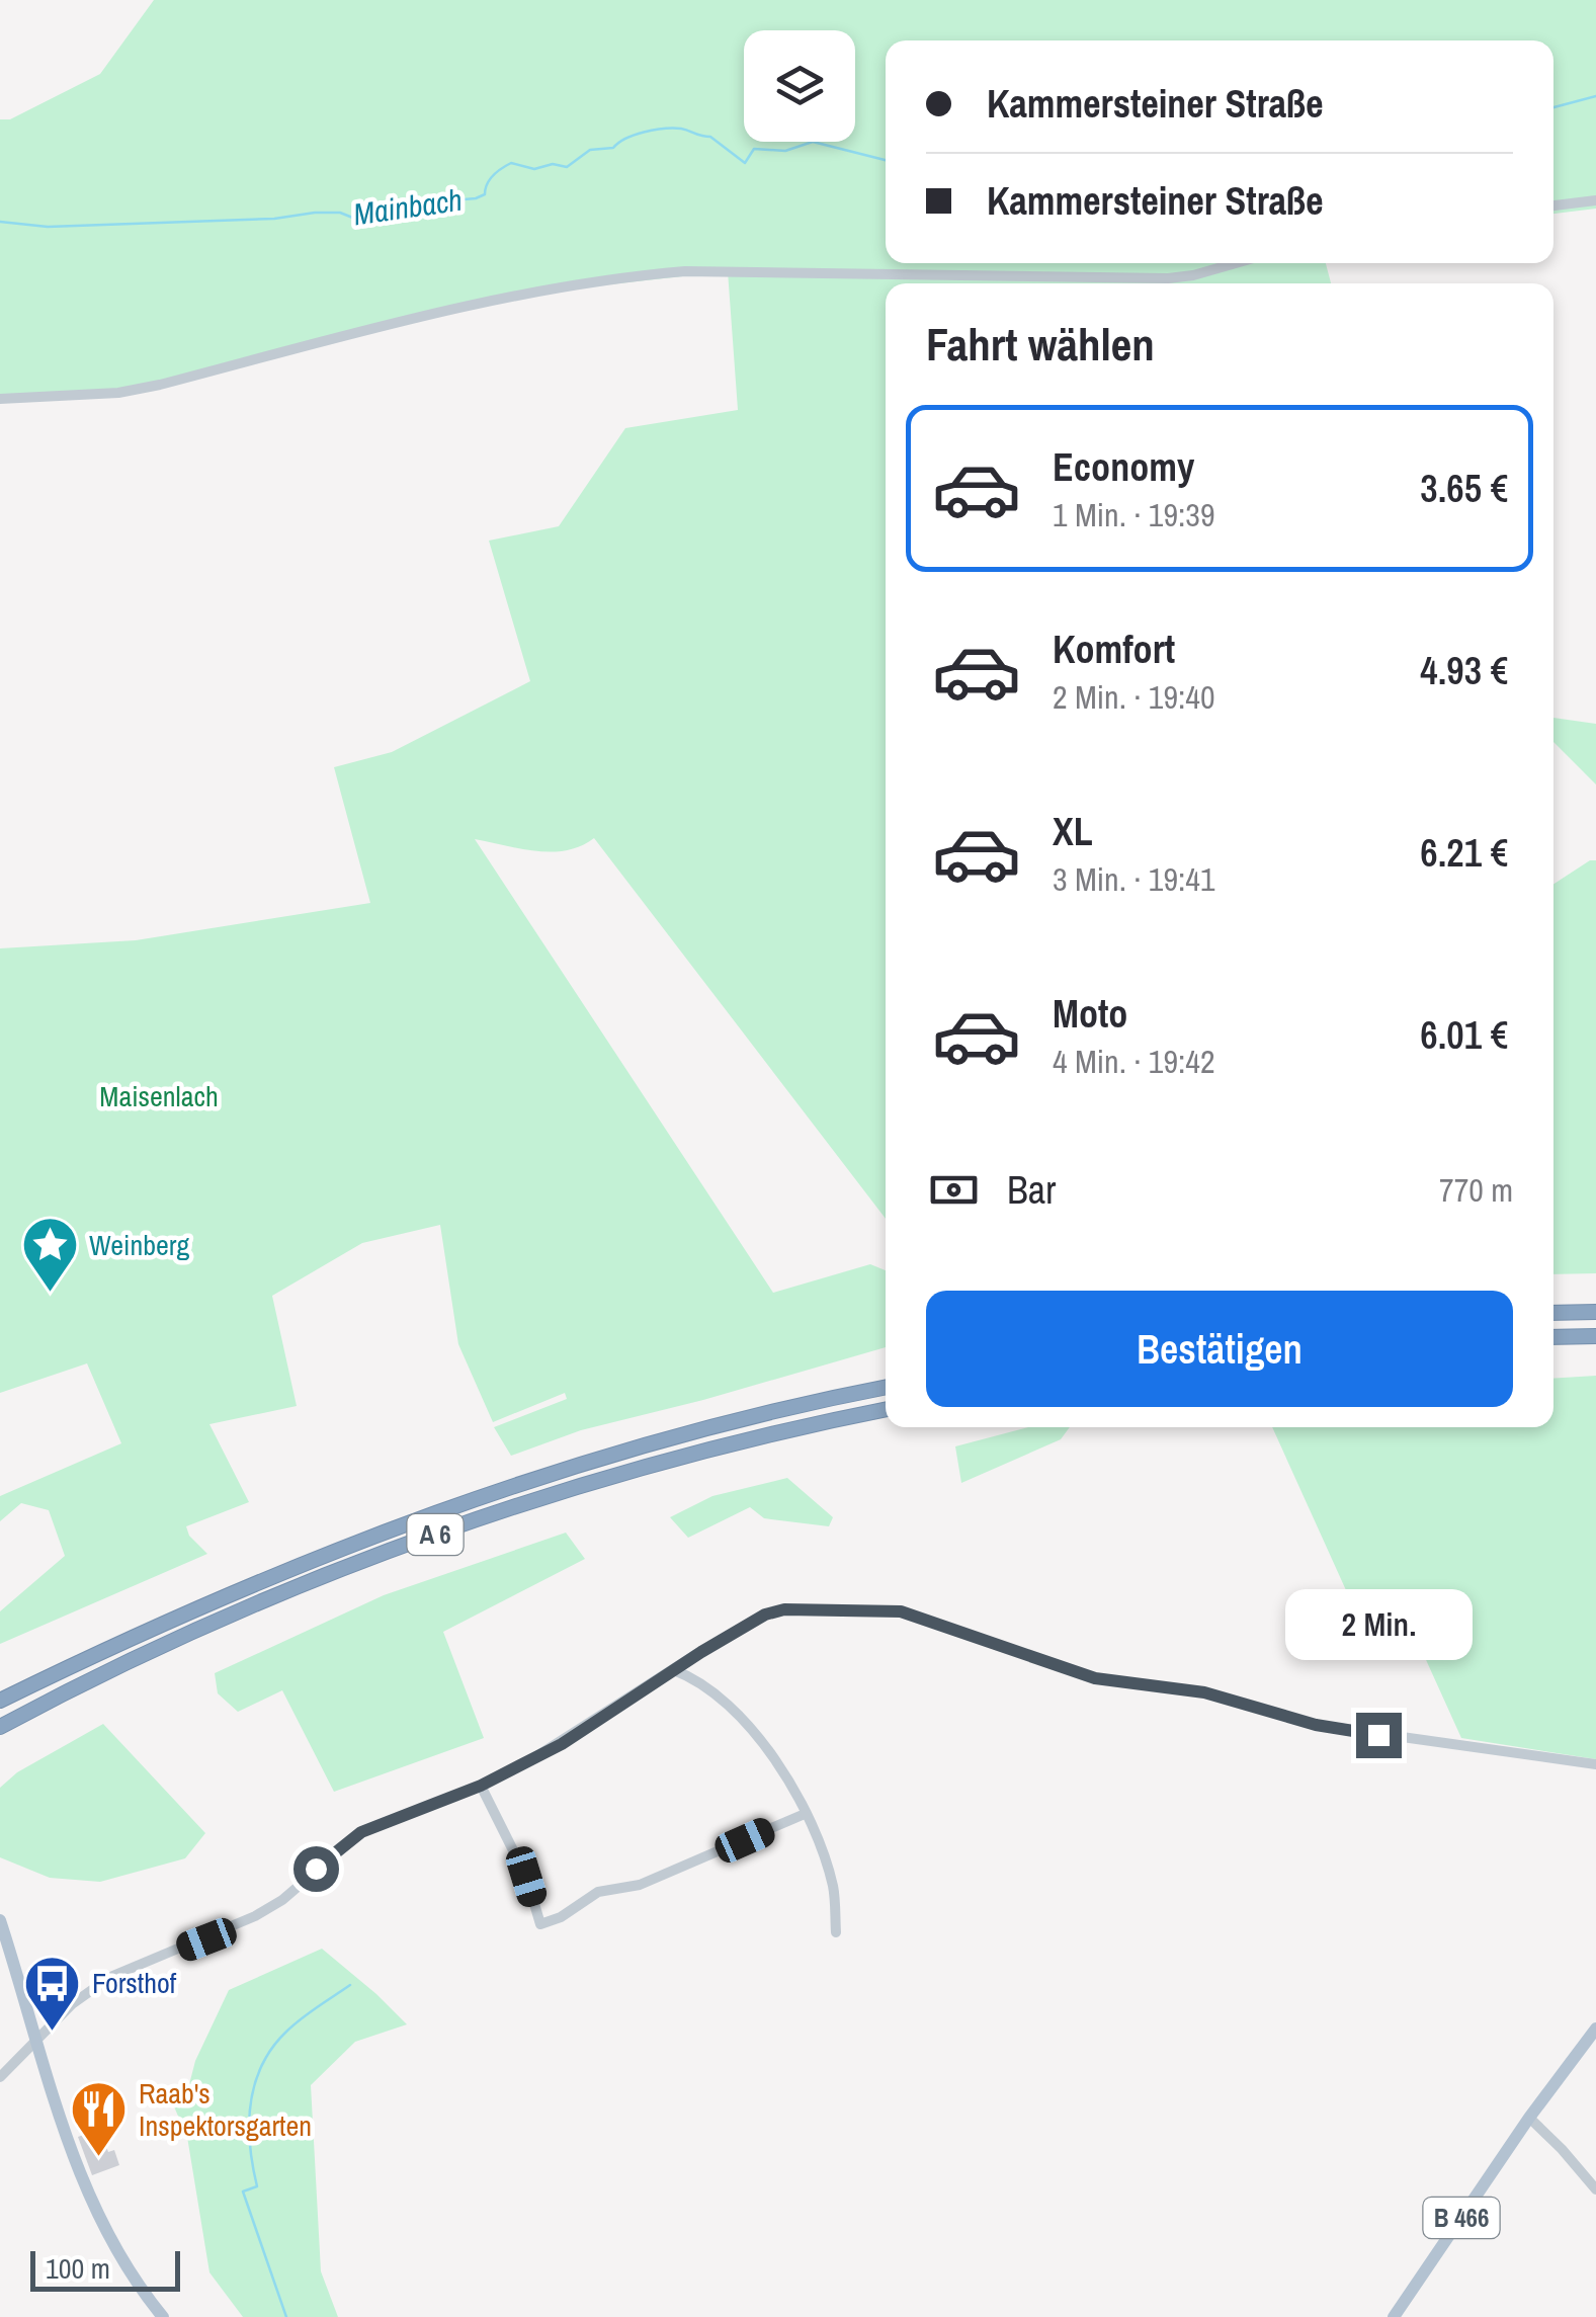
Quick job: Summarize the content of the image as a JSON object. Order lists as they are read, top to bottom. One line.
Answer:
{"streets":{"highway":["A 6"],"main road":["B 466"]},"water":["Mainbach"],"parks":["Maisenlach"],"places":{"place":["Weinberg"],"bus stop":["Forsthof"],"restaurant":["Raab's Inspektorsgarten"]},"scale_bar":"100 m","page":{"banner":["Kammersteiner Straße","Kammersteiner Straße"],"heading":"Fahrt wählen","list":[{"name":"Economy","note":"1 Min. · 19:39","value":"3.65 €"},{"name":"Komfort","note":"2 Min. · 19:40","value":"4.93 €"},{"name":"XL","note":"3 Min. · 19:41","value":"6.21 €"},{"name":"Moto","note":"4 Min. · 19:42","value":"6.01 €"}],"pay":["Bar","770 m"],"buttons":"Bestätigen","bubble":"2 Min.","scale":"100 m"}}
